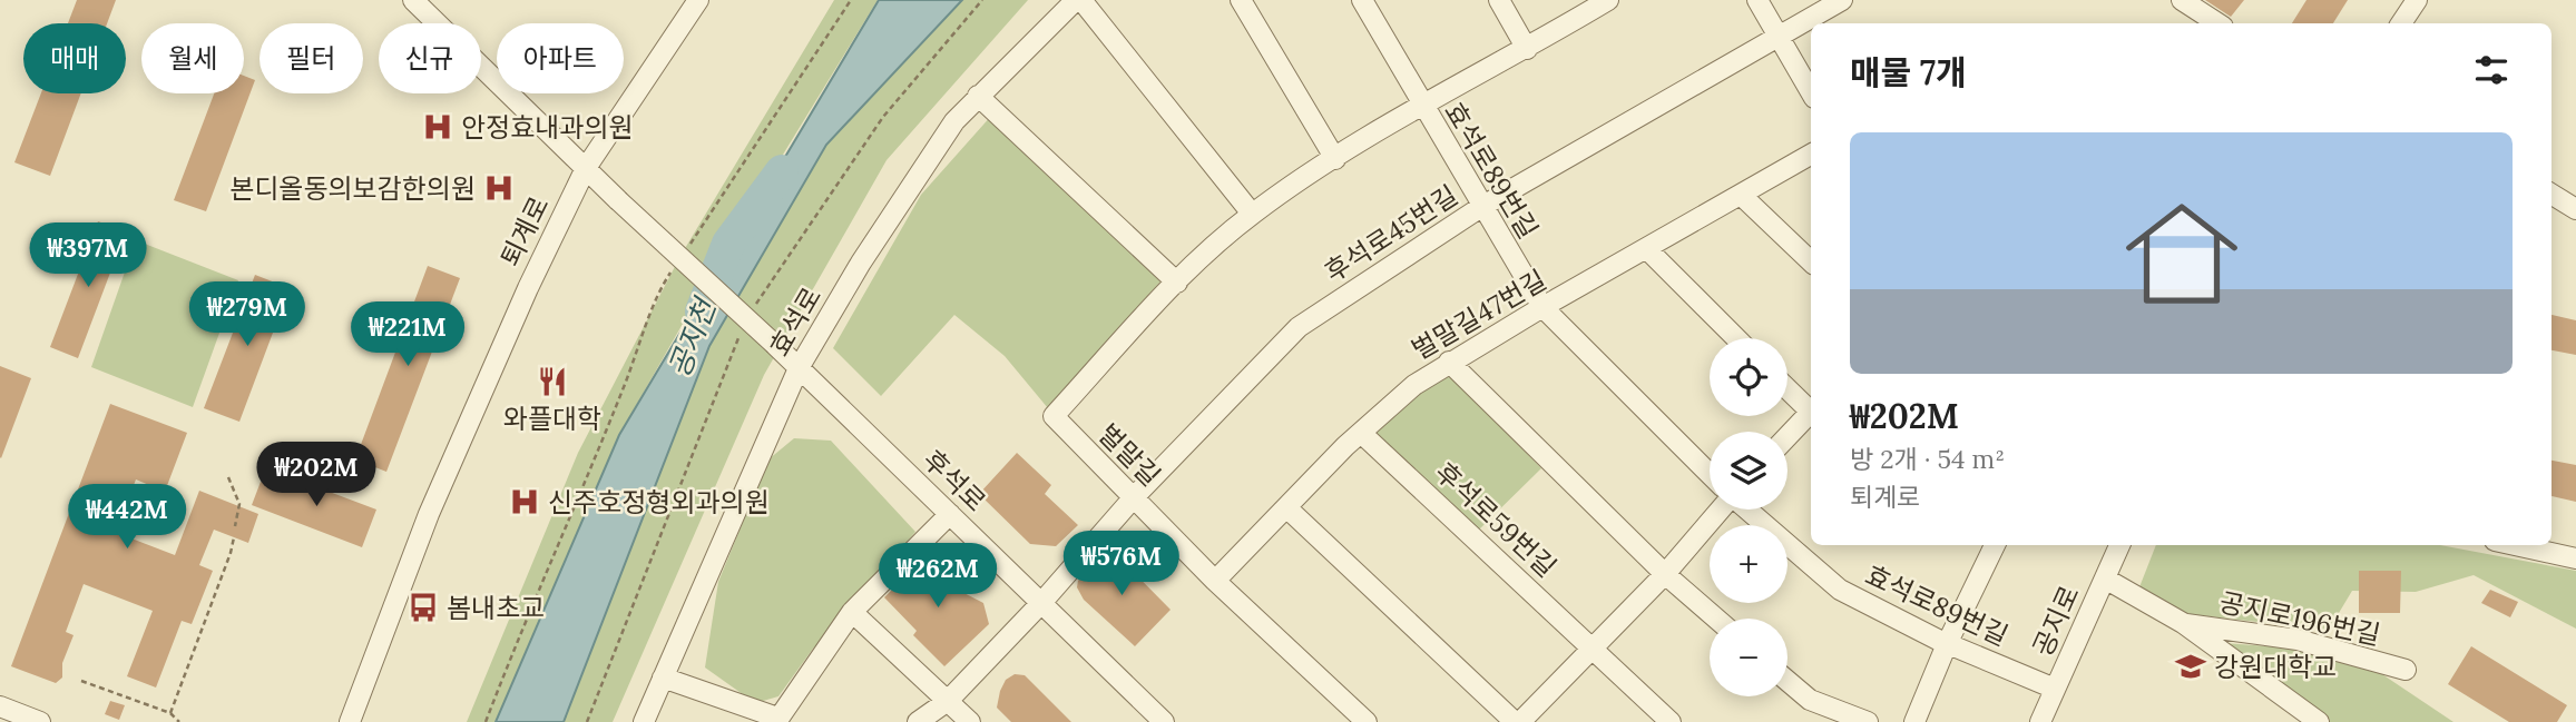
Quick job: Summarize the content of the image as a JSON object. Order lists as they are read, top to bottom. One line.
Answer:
{"streets":{"street":["효석로89번길","퇴계로","후석로45번길","벌말길47번길","효석로","벌말길","후석로","후석로59번길","공지로196번길","공지로"]},"crossings":[["효석로89번길","후석로45번길"],["효석로89번길","벌말길47번길"],["효석로89번길","벌말길"],["효석로89번길","공지로"],["퇴계로","후석로"],["후석로45번길","벌말길"],["후석로45번길","후석로"],["벌말길47번길","벌말길"],["벌말길47번길","후석로59번길"],["효석로","후석로"],["공지로196번길","공지로"]],"water":["공지천"],"places":{"hospital":["안정효내과의원","본디올동의보감한의원","신주호정형외과의원"],"restaurant":["와플대학"],"bus stop":["봄내초교"],"school or university":["강원대학교"]},"page":{"chip":["매매","월세","필터","신규","아파트"],"heading":"매물 7개","list":[{"name":"₩202M","note":"방 2개 · 54 m² · 퇴계로"}],"price":["₩397M","₩279M","₩221M","₩202M","₩442M","₩576M","₩262M"],"map_buttons":["+","−"]}}
